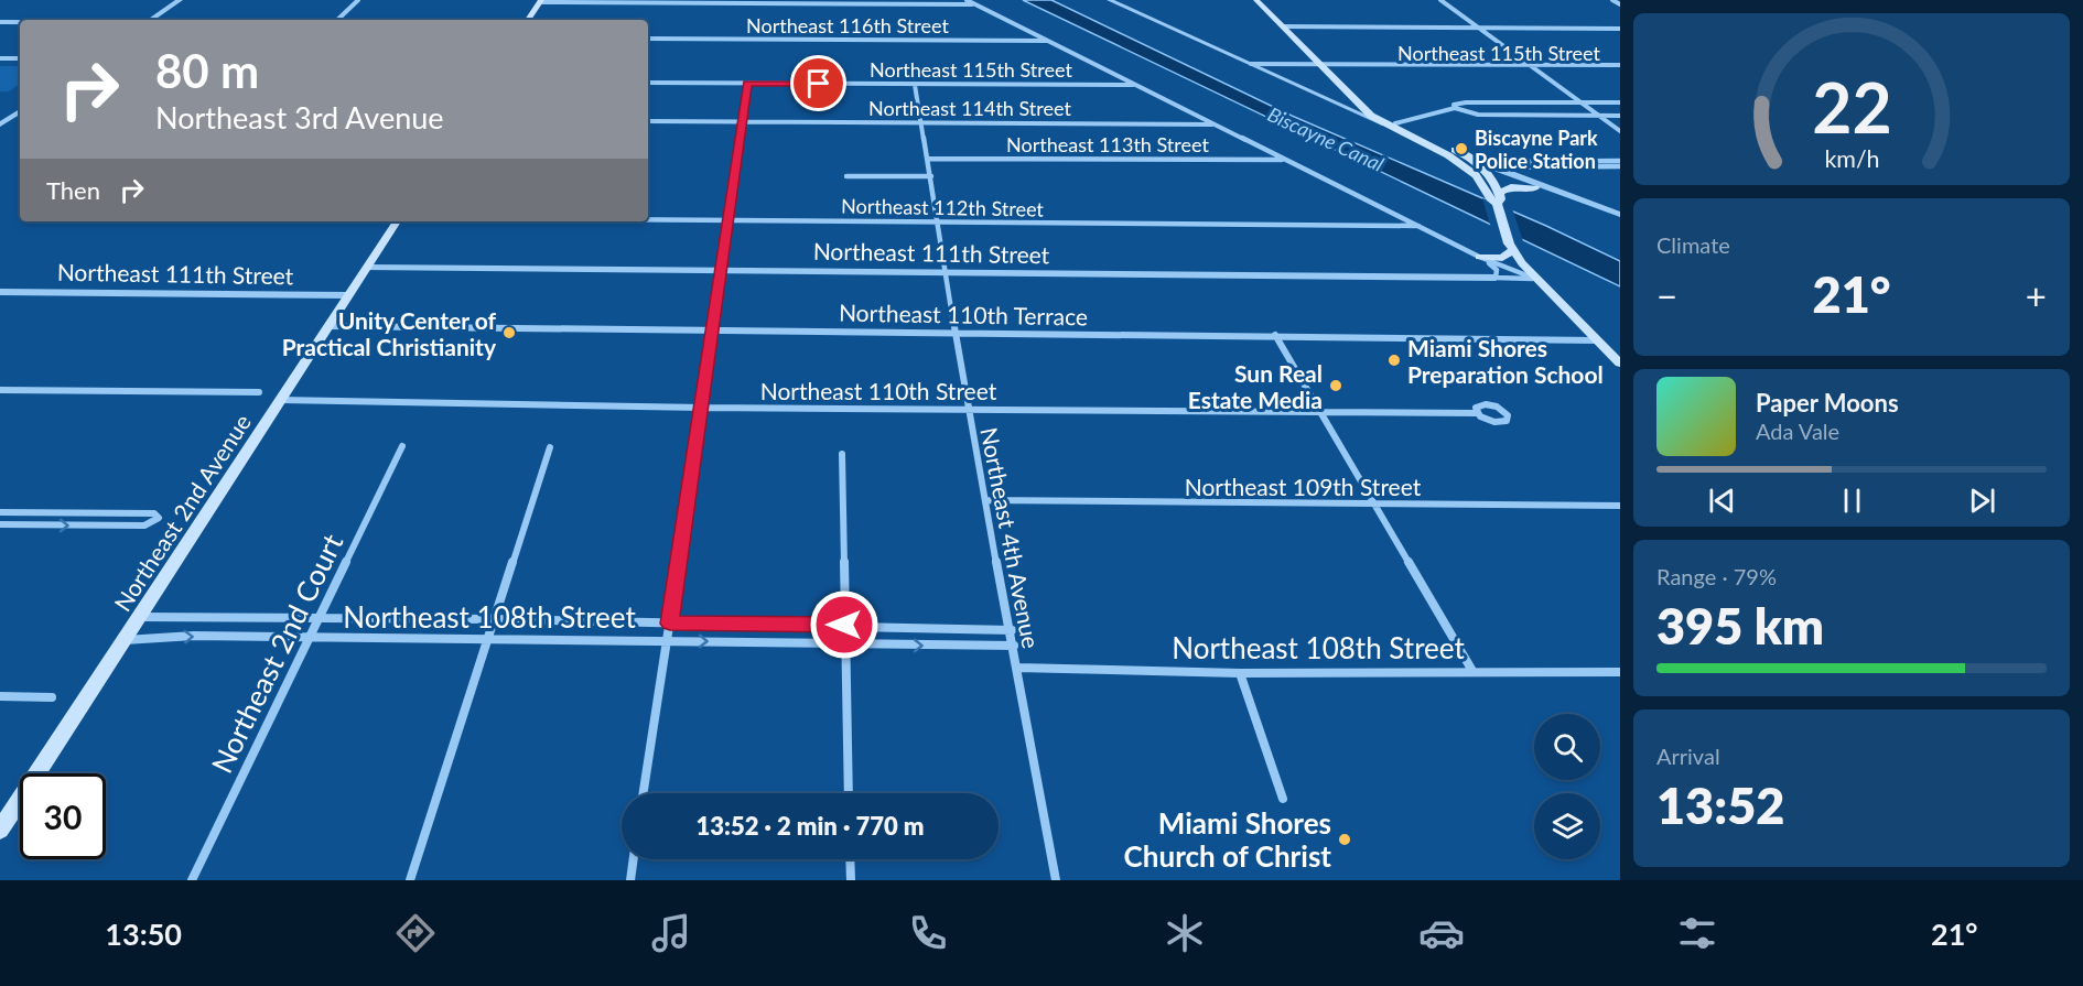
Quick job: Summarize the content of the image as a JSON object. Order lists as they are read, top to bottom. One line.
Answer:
{"streets":{"main road":["Northeast 2nd Avenue"],"street":["Northeast 116th Street","Northeast 115th Street","Northeast 114th Street","Northeast 113th Street","Northeast 112th Street","Northeast 111th Street","Northeast 110th Terrace","Northeast 110th Street","Northeast 109th Street","Northeast 4th Avenue","Northeast 108th Street","Northeast 2nd Court"]},"crossings":[["Northeast 115th Street","Northeast 4th Avenue"],["Northeast 114th Street","Northeast 4th Avenue"],["Northeast 113th Street","Northeast 4th Avenue"],["Northeast 112th Street","Northeast 4th Avenue"],["Northeast 111th Street","Northeast 2nd Avenue"],["Northeast 111th Street","Northeast 4th Avenue"],["Northeast 110th Terrace","Northeast 2nd Avenue"],["Northeast 110th Terrace","Northeast 4th Avenue"],["Northeast 110th Street","Northeast 2nd Avenue"],["Northeast 110th Street","Northeast 4th Avenue"],["Northeast 109th Street","Northeast 4th Avenue"],["Northeast 2nd Avenue","Northeast 108th Street"],["Northeast 4th Avenue","Northeast 108th Street"],["Northeast 108th Street","Northeast 2nd Court"]],"water":["Biscayne Canal"],"places":["Biscayne Park Police Station","Unity Center of Practical Christianity","Miami Shores Preparation School","Sun Real Estate Media","Miami Shores Church of Christ"],"page":{"turn":["80 m","Northeast 3rd Avenue"],"then":"Then","tile":["Climate",["Range · 79%","395 km"],["Arrival","13:52"]],"heat":["−","21°","+"],"song":["Paper Moons","Ada Vale"],"limit":"30","trip":"13:52 · 2 min · 770 m","tabs":["13:50","21°"],"gauge":["22","km/h"]}}
